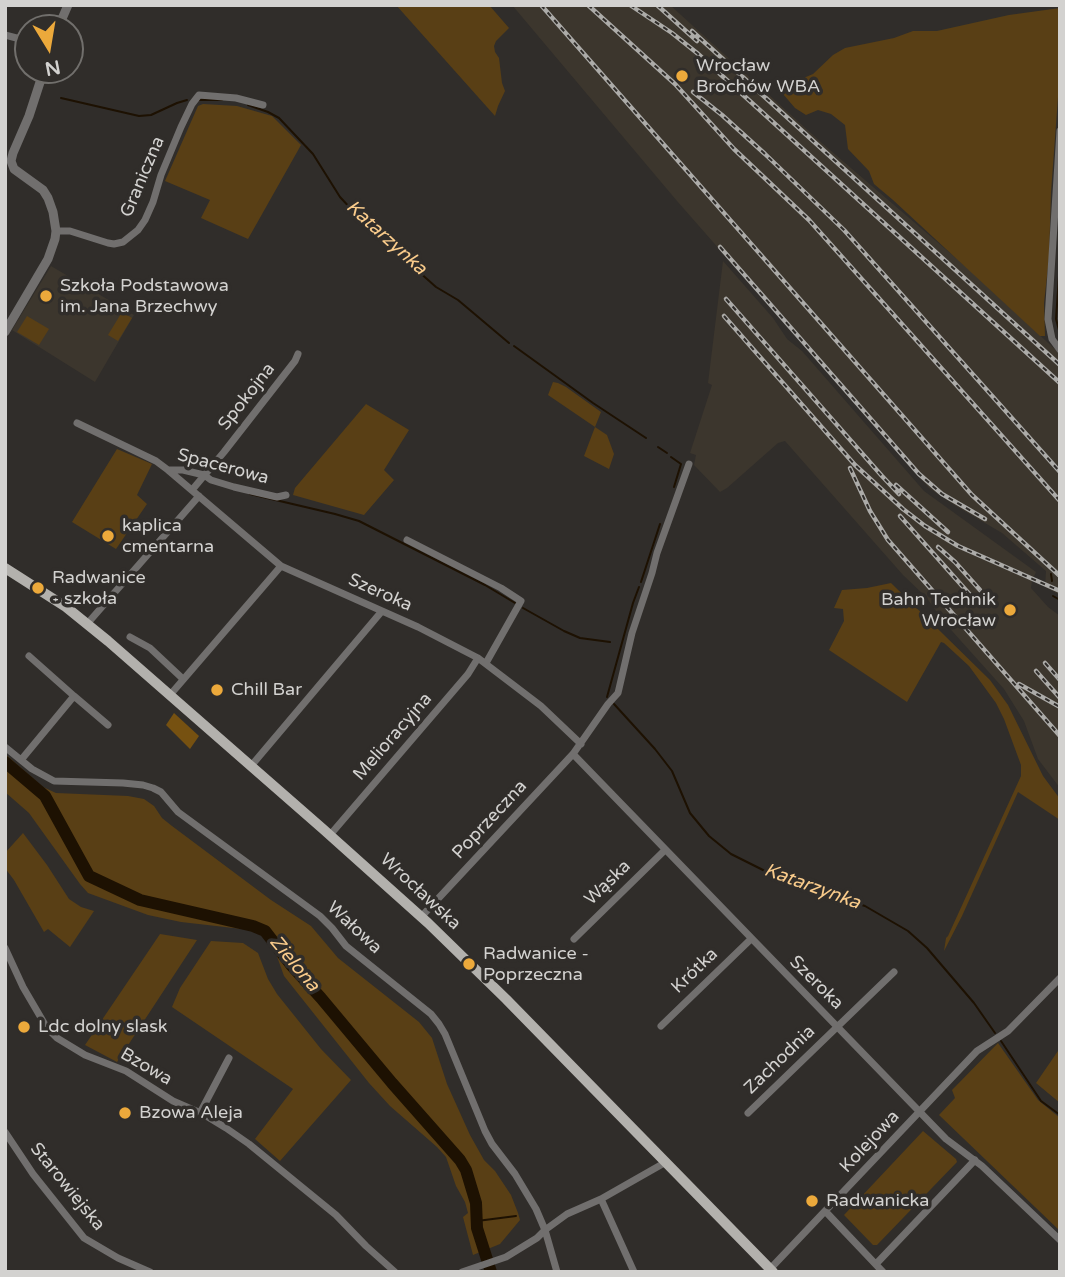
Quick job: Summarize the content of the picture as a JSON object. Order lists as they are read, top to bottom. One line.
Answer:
{"streets":{"main road":["Wrocławska"],"street":["Graniczna","Spokojna","Spacerowa","Szeroka","Melioracyjna","Poprzeczna","Wąska","Wałowa","Krótka","Zachodnia","Bzowa","Kolejowa","Starowiejska"]},"crossings":[["Spokojna","Spacerowa"],["Spokojna","Szeroka"],["Spokojna","Wrocławska"],["Spacerowa","Szeroka"],["Szeroka","Melioracyjna"],["Szeroka","Poprzeczna"],["Szeroka","Wąska"],["Szeroka","Krótka"],["Szeroka","Zachodnia"],["Szeroka","Kolejowa"],["Melioracyjna","Wrocławska"],["Poprzeczna","Wrocławska"],["Wrocławska","Kolejowa"]],"water":["Katarzynka","Zielona"],"places":["Wrocław Brochów WBA","Szkoła Podstawowa im. Jana Brzechwy","kaplica cmentarna","Radwanice - szkoła","Bahn Technik Wrocław","Chill Bar","Radwanice - Poprzeczna","Ldc dolny slask","Bzowa Aleja","Radwanicka"],"north":"bottom"}
